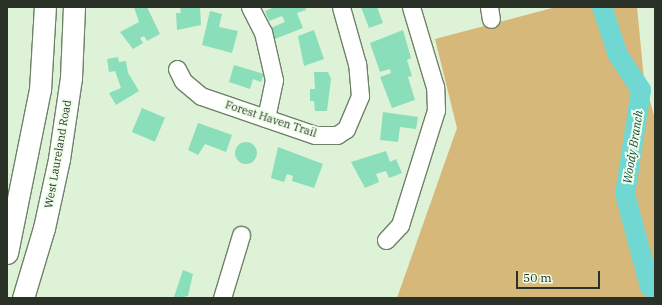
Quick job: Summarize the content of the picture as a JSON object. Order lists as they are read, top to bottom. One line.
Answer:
{"streets":{"main road":["West Laureland Road"],"street":["Forest Haven Trail"]},"water":["Woody Branch"],"scale_bar":"50 m"}
